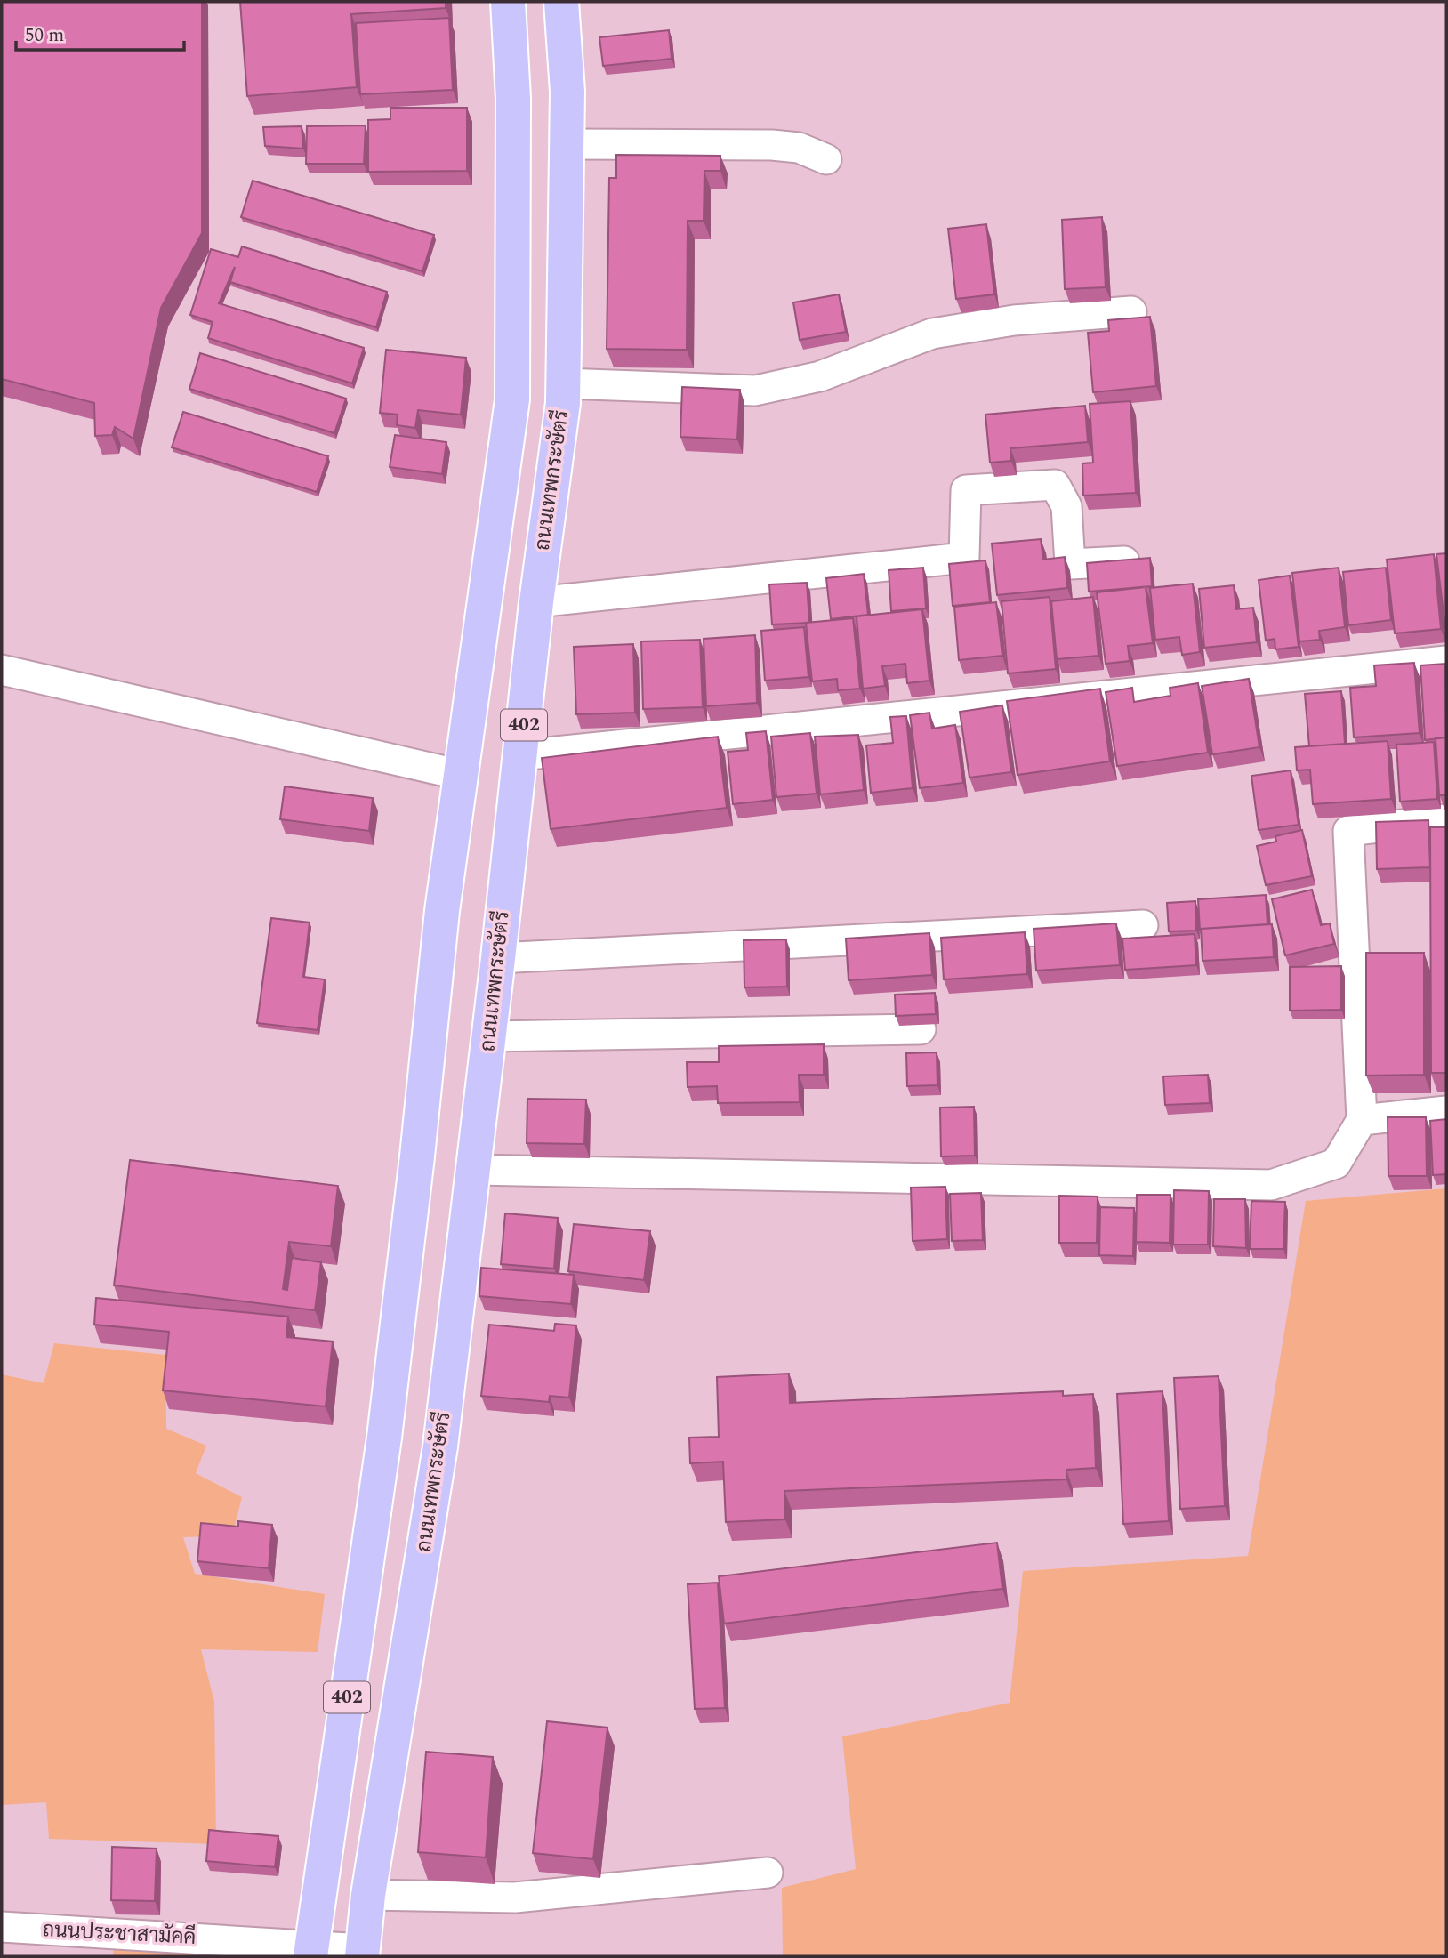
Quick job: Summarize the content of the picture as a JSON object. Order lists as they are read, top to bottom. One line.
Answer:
{"streets":{"main road":["ถนนเทพกระษัตรี","402"],"street":["ถนนประชาสามัคคี"]},"crossings":[["ถนนเทพกระษัตรี","ถนนประชาสามัคคี"],["402","ถนนประชาสามัคคี"]],"scale_bar":"50 m"}
